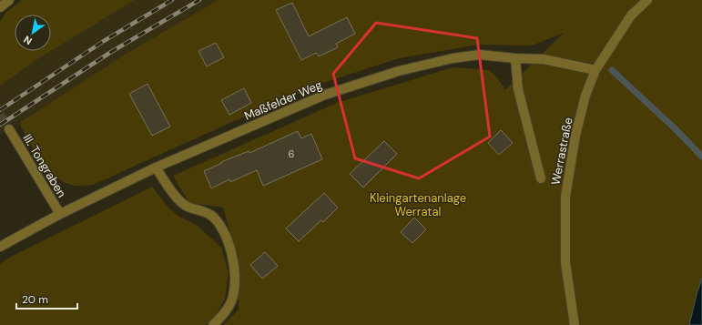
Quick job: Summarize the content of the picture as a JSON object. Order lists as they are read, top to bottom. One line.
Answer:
{"streets":{"street":["Maßfelder Weg","Werrastraße","III. Tongraben"]},"crossings":[["Maßfelder Weg","Werrastraße"],["Maßfelder Weg","III. Tongraben"]],"parks":["Kleingartenanlage Werratal"],"house_numbers":["6"],"scale_bar":"20 m","north":"bottom left"}
